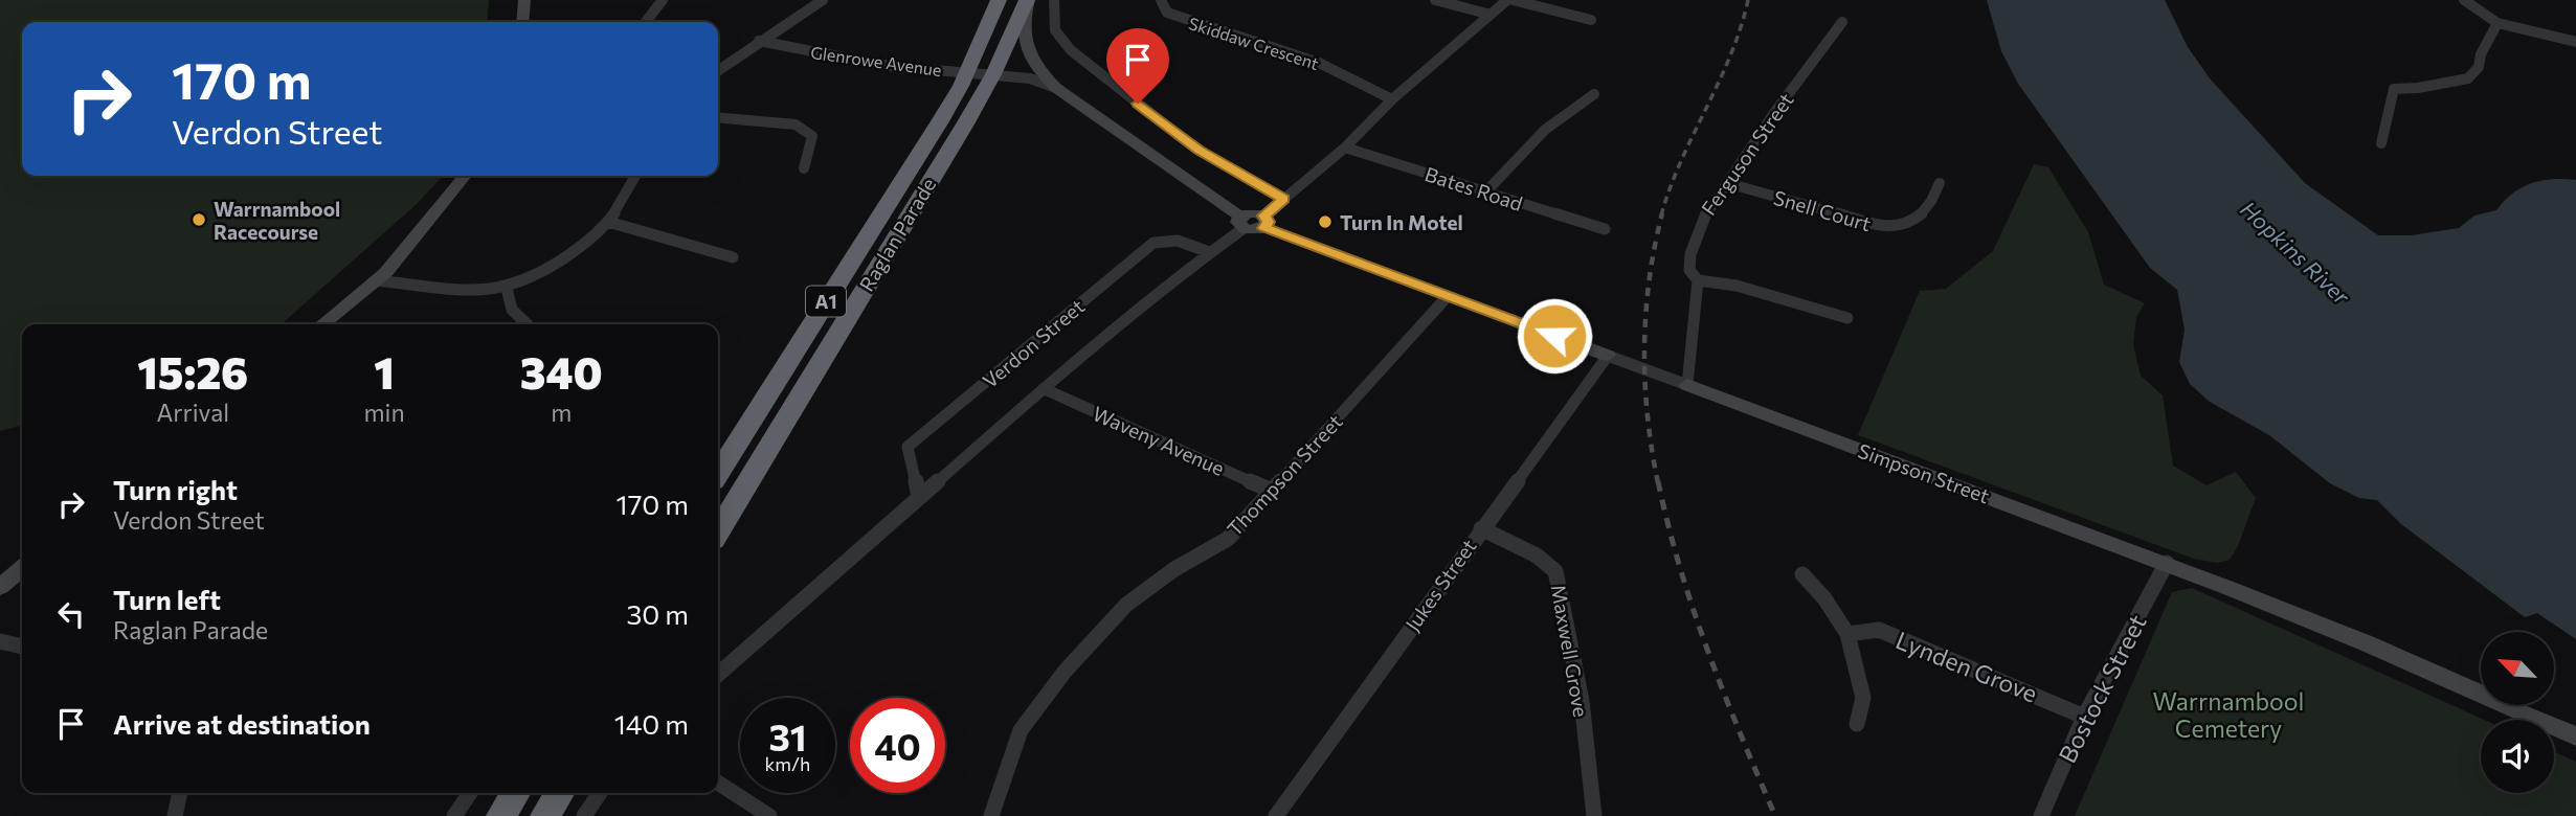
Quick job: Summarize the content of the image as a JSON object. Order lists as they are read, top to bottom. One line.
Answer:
{"streets":{"highway":["Raglan Parade","A1"],"street":["Skiddaw Crescent","Glenrowe Avenue","Ferguson Street","Bates Road","Snell Court","Verdon Street","Waveny Avenue","Simpson Street","Thompson Street","Jukes Street","Maxwell Grove","Lynden Grove","Bostock Street"]},"crossings":[["Glenrowe Avenue","Raglan Parade"],["Ferguson Street","Snell Court"],["Ferguson Street","Simpson Street"],["Verdon Street","Waveny Avenue"],["Waveny Avenue","Thompson Street"],["Simpson Street","Thompson Street"],["Simpson Street","Jukes Street"],["Simpson Street","Bostock Street"],["Jukes Street","Maxwell Grove"],["Lynden Grove","Bostock Street"]],"water":["Hopkins River"],"parks":["Warrnambool Cemetery"],"places":["Warrnambool Racecourse","Turn In Motel"],"north":"top left","page":{"turn":["170 m","Verdon Street"],"eta":["15:26","Arrival","1","min","340","m"],"list":[{"name":"Turn right","note":"Verdon Street","value":"170 m"},{"name":"Turn left","note":"Raglan Parade","value":"30 m"},{"name":"Arrive at destination","value":"140 m"}],"speed":"31 km/h","limit":"40"}}
